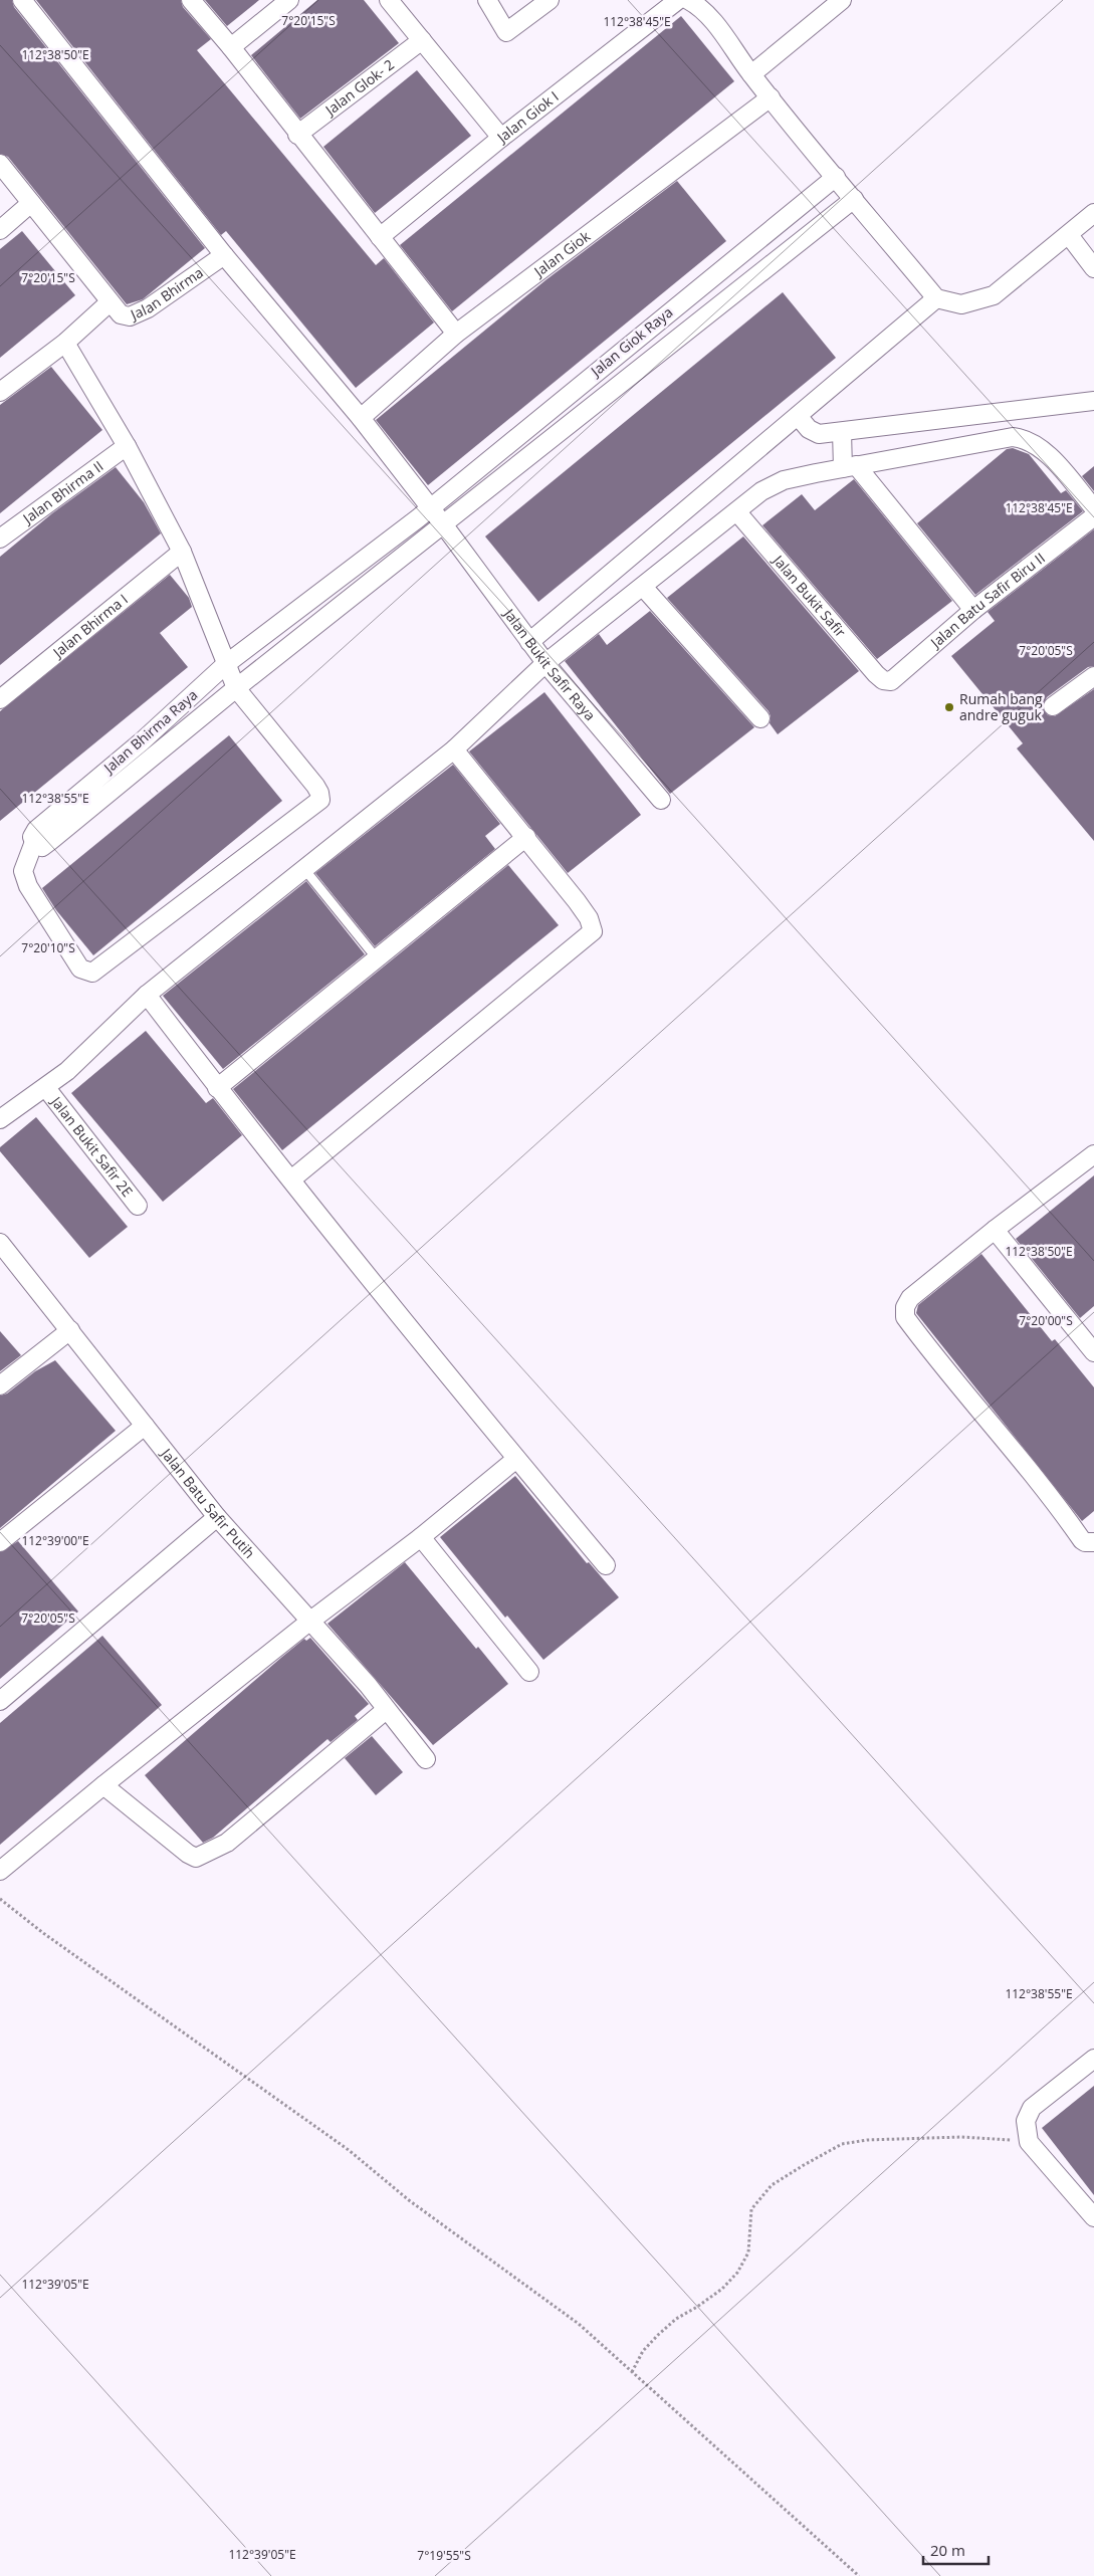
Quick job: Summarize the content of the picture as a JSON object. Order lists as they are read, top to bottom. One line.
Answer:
{"streets":{"street":["Jalan Glok- 2","Jalan Giok I","Jalan Giok","Jalan Bhirma","Jalan Giok Raya","Jalan Bhirma II","Jalan Bukit Safir","Jalan Batu Safir Biru II","Jalan Bhirma I","Jalan Bukit Safir Raya","Jalan Bhirma Raya","Jalan Bukit Safir 2E","Jalan Batu Safir Putih"]},"crossings":[["Jalan Giok","Jalan Bukit Safir Raya"],["Jalan Bhirma","Jalan Bukit Safir Raya"],["Jalan Giok Raya","Jalan Bukit Safir Raya"],["Jalan Giok Raya","Jalan Bhirma Raya"],["Jalan Bukit Safir","Jalan Batu Safir Biru II"],["Jalan Bukit Safir Raya","Jalan Bhirma Raya"]],"places":["Rumah bang andre guguk"],"scale_bar":"20 m","coordinates":["7°20'15\"S","112°38'45\"E","112°38'50\"E","7°20'05\"S","112°38'55\"E","7°20'10\"S","7°20'00\"S","112°39'00\"E","112°39'05\"E","7°19'55\"S"]}
